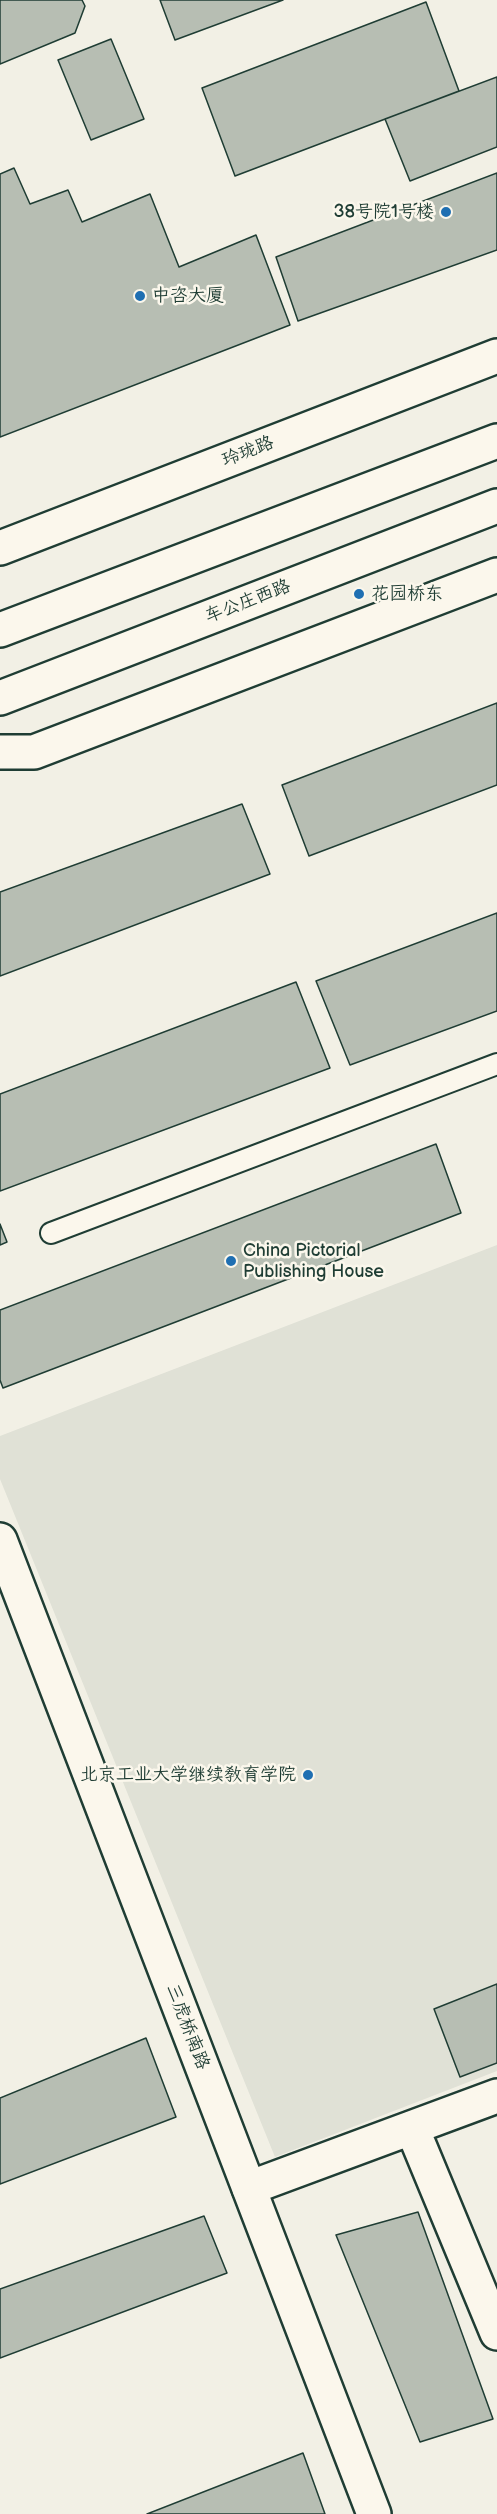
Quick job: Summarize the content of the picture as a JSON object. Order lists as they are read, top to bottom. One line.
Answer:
{"streets":{"street":["玲珑路","车公庄西路","三虎桥南路"]},"places":["38号院1号楼","中咨大厦","花园桥东","China Pictorial Publishing House","北京工业大学继续教育学院"]}
